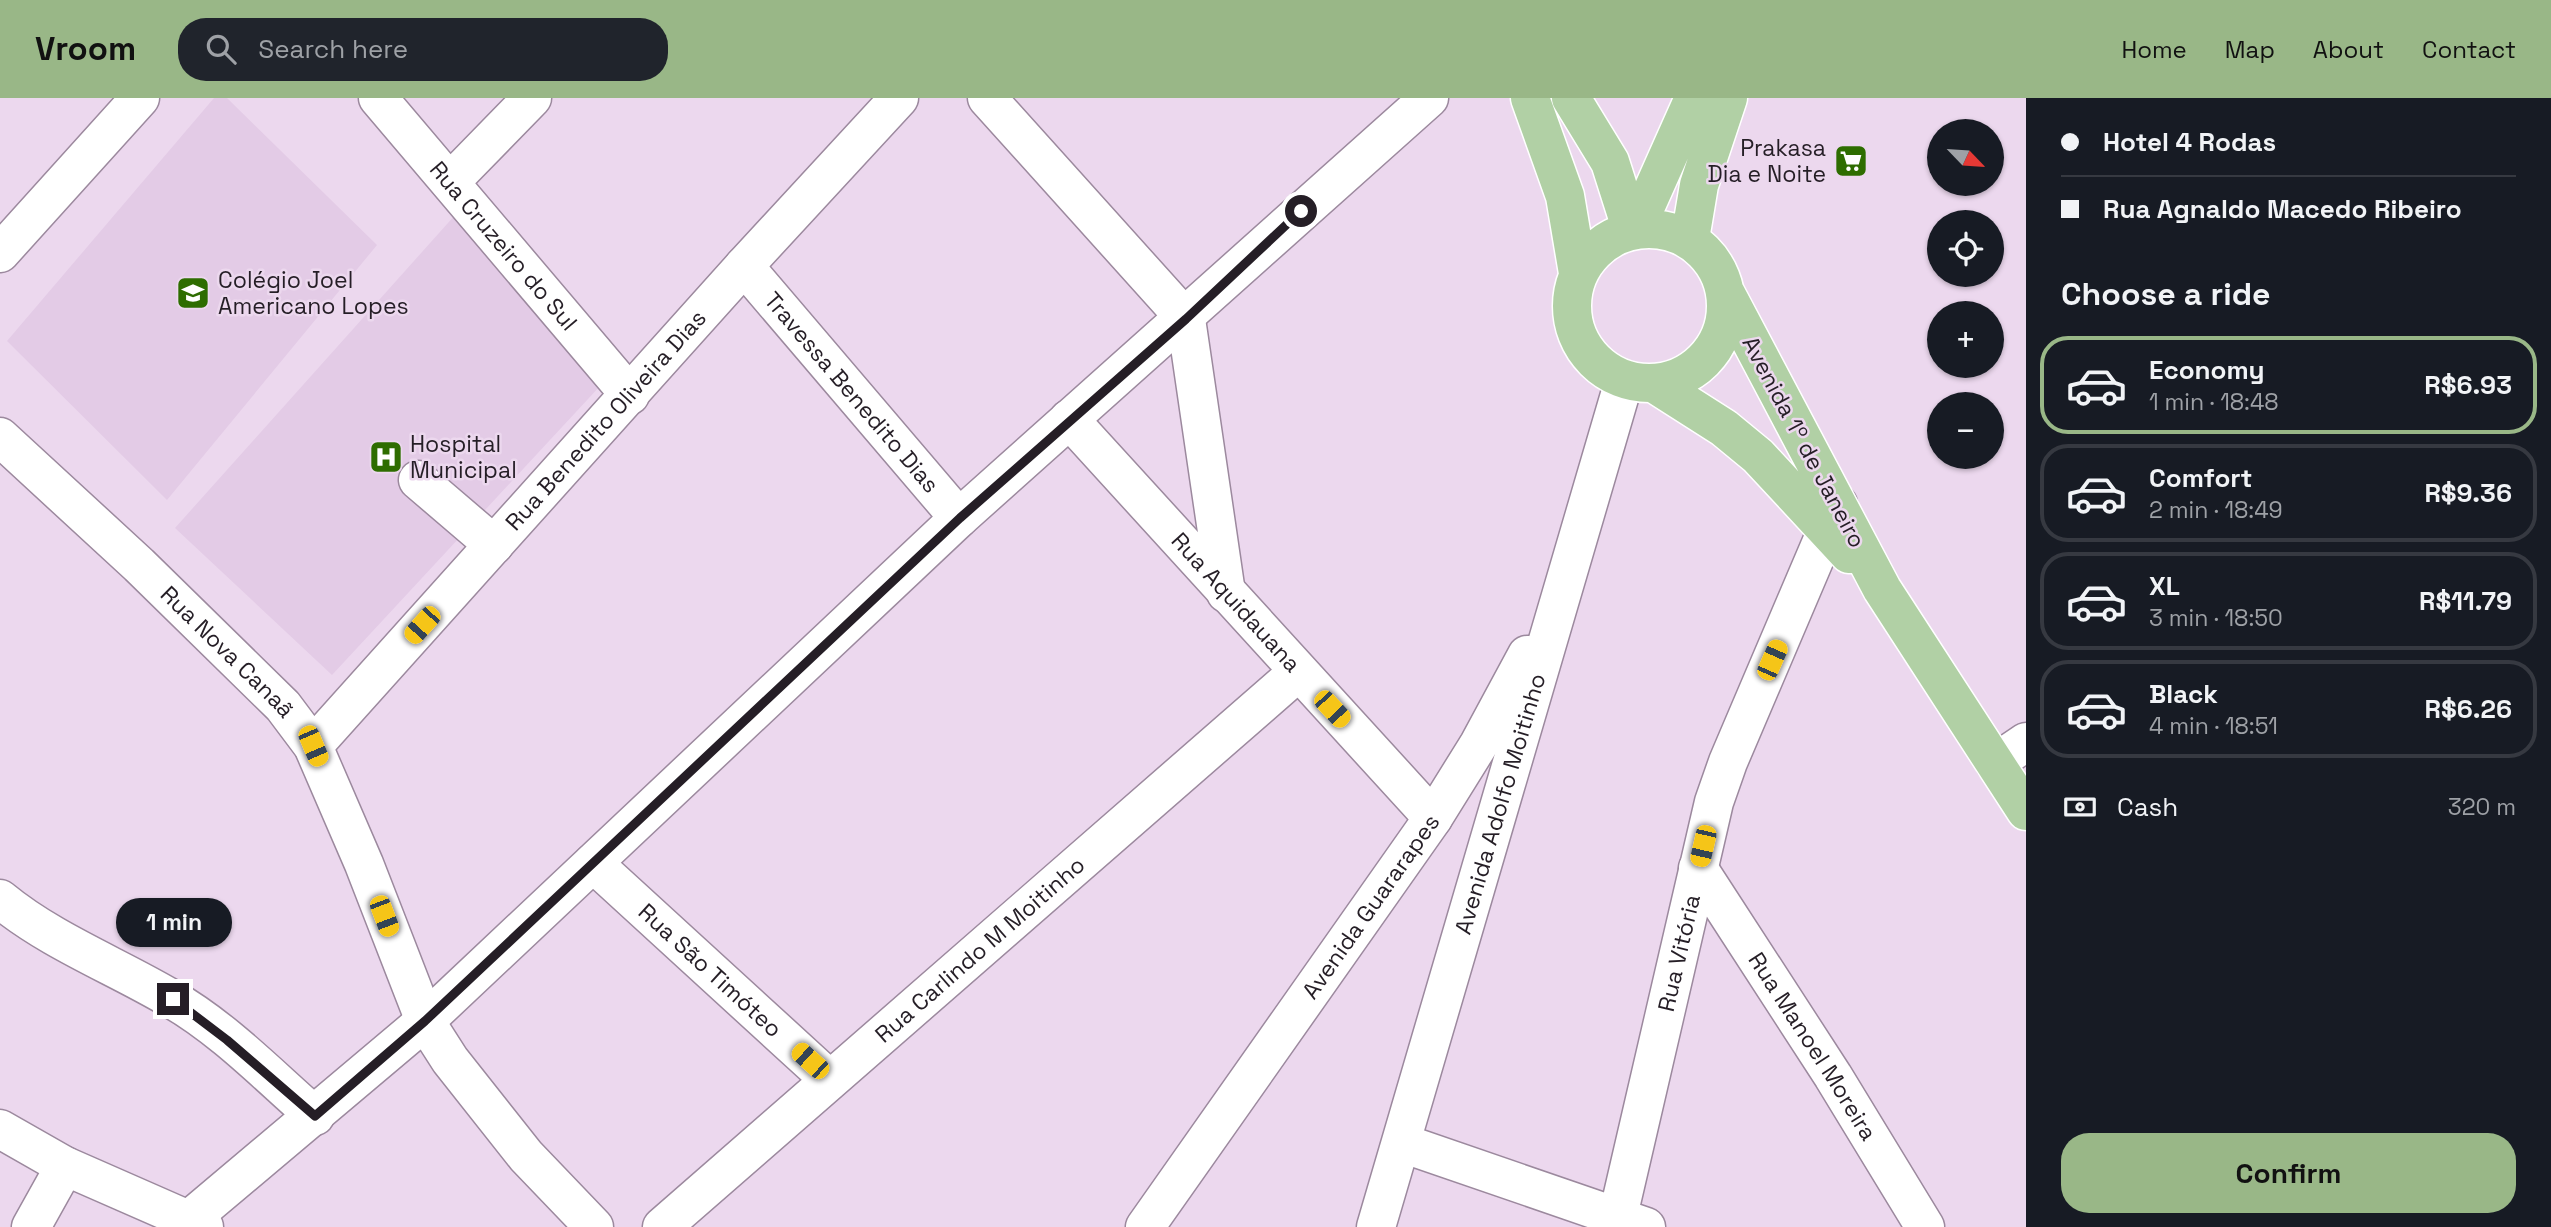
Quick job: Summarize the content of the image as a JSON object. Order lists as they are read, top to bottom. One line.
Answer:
{"streets":{"main road":["Avenida 1º de Janeiro"],"street":["Rua Cruzeiro do Sul","Travessa Benedito Dias","Rua Benedito Oliveira Dias","Rua Aquidauana","Rua Nova Canaã","Avenida Adolfo Moitinho","Avenida Guararapes","Rua Carlindo M Moitinho","Rua Vitória","Rua São Timóteo","Rua Manoel Moreira"]},"crossings":[["Rua Cruzeiro do Sul","Rua Benedito Oliveira Dias"],["Travessa Benedito Dias","Rua Benedito Oliveira Dias"],["Rua Benedito Oliveira Dias","Rua Nova Canaã"],["Avenida 1º de Janeiro","Avenida Adolfo Moitinho"],["Avenida 1º de Janeiro","Rua Vitória"],["Rua Aquidauana","Avenida Guararapes"],["Rua Aquidauana","Rua Carlindo M Moitinho"],["Avenida Adolfo Moitinho","Avenida Guararapes"],["Rua Carlindo M Moitinho","Rua São Timóteo"],["Rua Vitória","Rua Manoel Moreira"]],"places":{"supermarket":["Prakasa Dia e Noite"],"school or university":["Colégio Joel Americano Lopes"],"hospital":["Hospital Municipal"]},"north":"bottom right","page":{"header":"Vroom","search":"Search here","nav":["Home","Map","About","Contact"],"banner":["Hotel 4 Rodas","Rua Agnaldo Macedo Ribeiro"],"map_buttons":["+","−"],"heading":"Choose a ride","list":[{"name":"Economy","note":"1 min · 18:48","value":"R$6.93"},{"name":"Comfort","note":"2 min · 18:49","value":"R$9.36"},{"name":"XL","note":"3 min · 18:50","value":"R$11.79"},{"name":"Black","note":"4 min · 18:51","value":"R$6.26"}],"pay":["Cash","320 m"],"bubble":"1 min","buttons":"Confirm"}}
